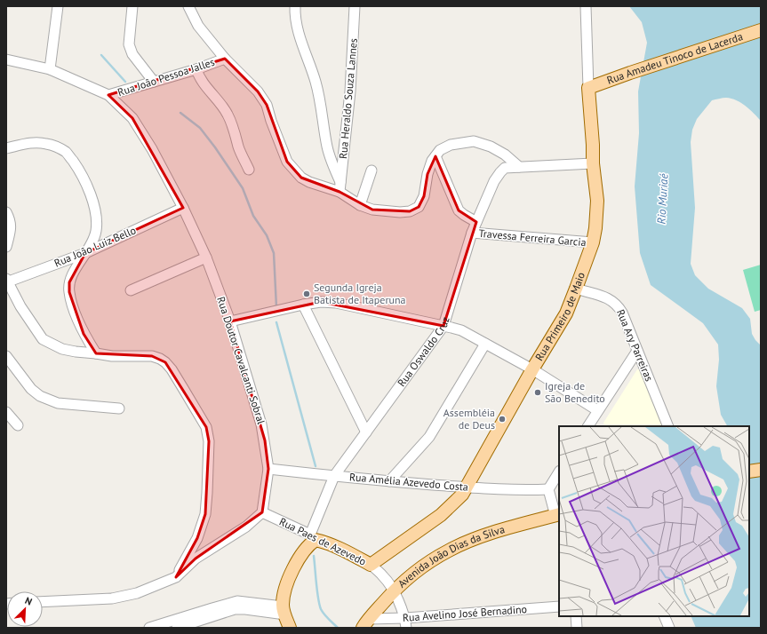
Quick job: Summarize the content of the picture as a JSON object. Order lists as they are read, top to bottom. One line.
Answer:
{"streets":{"main road":["Rua Amadeu Tinoco de Lacerda","Rua Primeiro de Maio","Rua Oswaldo Cruz","Rua Paes de Azevedo","Avenida João Dias da Silva"],"street":["Rua João Pessoa Jalles","Rua Heraldo Souza Lannes","Travessa Ferreira Garcia","Rua João Luiz Bello","Rua Ary Parreiras","Rua Doutor Cavalcanti Sobral","Rua Amélia Azevedo Costa","Rua Avelino José Bernadino"]},"crossings":[["Rua Amadeu Tinoco de Lacerda","Rua Primeiro de Maio"],["Rua João Pessoa Jalles","Rua Doutor Cavalcanti Sobral"],["Travessa Ferreira Garcia","Rua Primeiro de Maio"],["Travessa Ferreira Garcia","Rua Oswaldo Cruz"],["Rua João Luiz Bello","Rua Doutor Cavalcanti Sobral"],["Rua Primeiro de Maio","Rua Ary Parreiras"],["Rua Primeiro de Maio","Rua Oswaldo Cruz"],["Rua Primeiro de Maio","Rua Amélia Azevedo Costa"],["Rua Primeiro de Maio","Rua Paes de Azevedo"],["Rua Oswaldo Cruz","Rua Amélia Azevedo Costa"],["Rua Oswaldo Cruz","Rua Paes de Azevedo"],["Rua Doutor Cavalcanti Sobral","Rua Amélia Azevedo Costa"],["Rua Doutor Cavalcanti Sobral","Rua Paes de Azevedo"],["Rua Paes de Azevedo","Avenida João Dias da Silva"],["Rua Paes de Azevedo","Rua Avelino José Bernadino"],["Avenida João Dias da Silva","Rua Avelino José Bernadino"]],"water":["Rio Muriaé"],"places":["Segunda Igreja Batista de Itaperuna","Igreja de São Benedito","Assembléia de Deus"],"north":"top right"}
